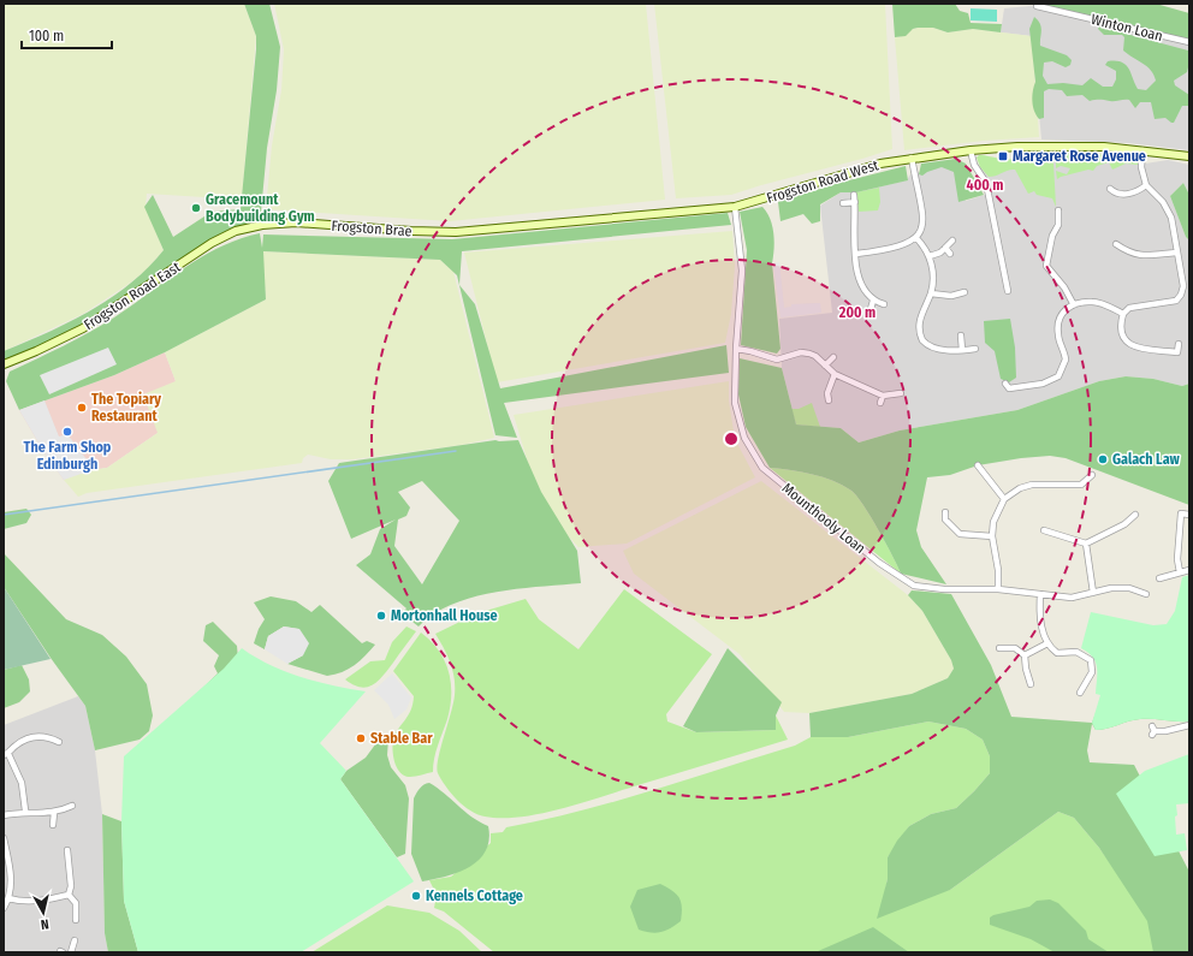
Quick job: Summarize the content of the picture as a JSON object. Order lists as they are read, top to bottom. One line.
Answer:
{"streets":{"main road":["Frogston Road West","Frogston Brae","Frogston Road East"],"street":["Winton Loan","Mounthooly Loan"]},"crossings":[["Frogston Road West","Frogston Brae"],["Frogston Road West","Mounthooly Loan"],["Frogston Brae","Frogston Road East"]],"places":{"transit":["Margaret Rose Avenue"],"other":["Gracemount Bodybuilding Gym","The Topiary Restaurant","The Farm Shop Edinburgh","Galach Law","Mortonhall House","Stable Bar","Kennels Cottage"]},"scale_bar":"100 m","north":"bottom","rings":["400 m","200 m"]}
